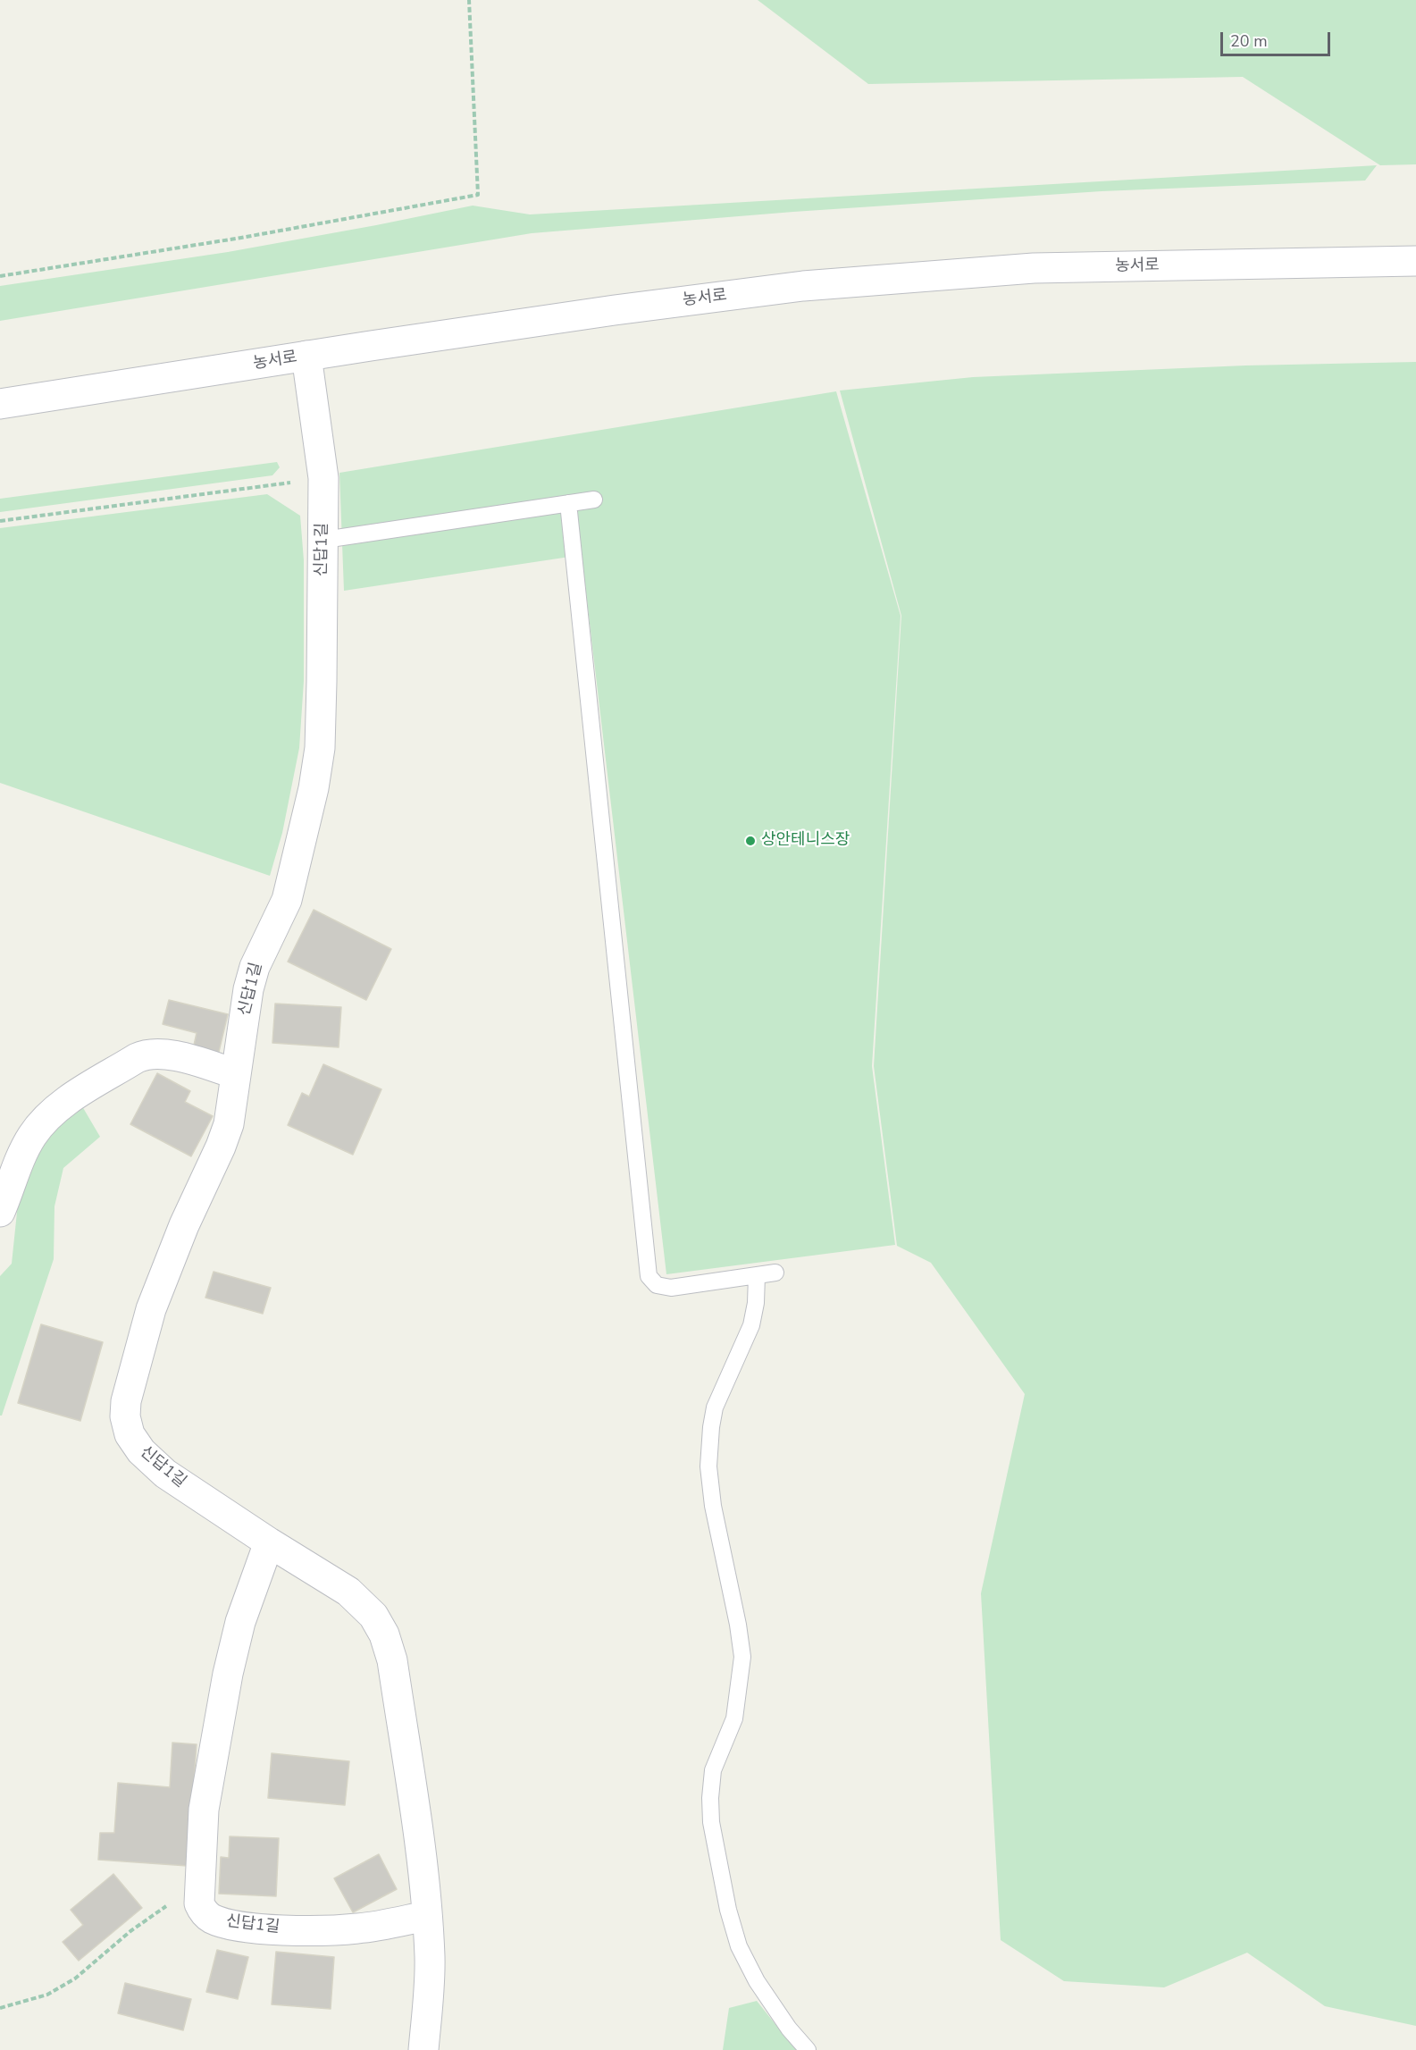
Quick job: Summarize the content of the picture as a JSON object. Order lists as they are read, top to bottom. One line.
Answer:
{"streets":{"street":["농서로","신답1길"]},"crossings":[["농서로","신답1길"]],"places":["상안테니스장"],"scale_bar":"20 m"}
